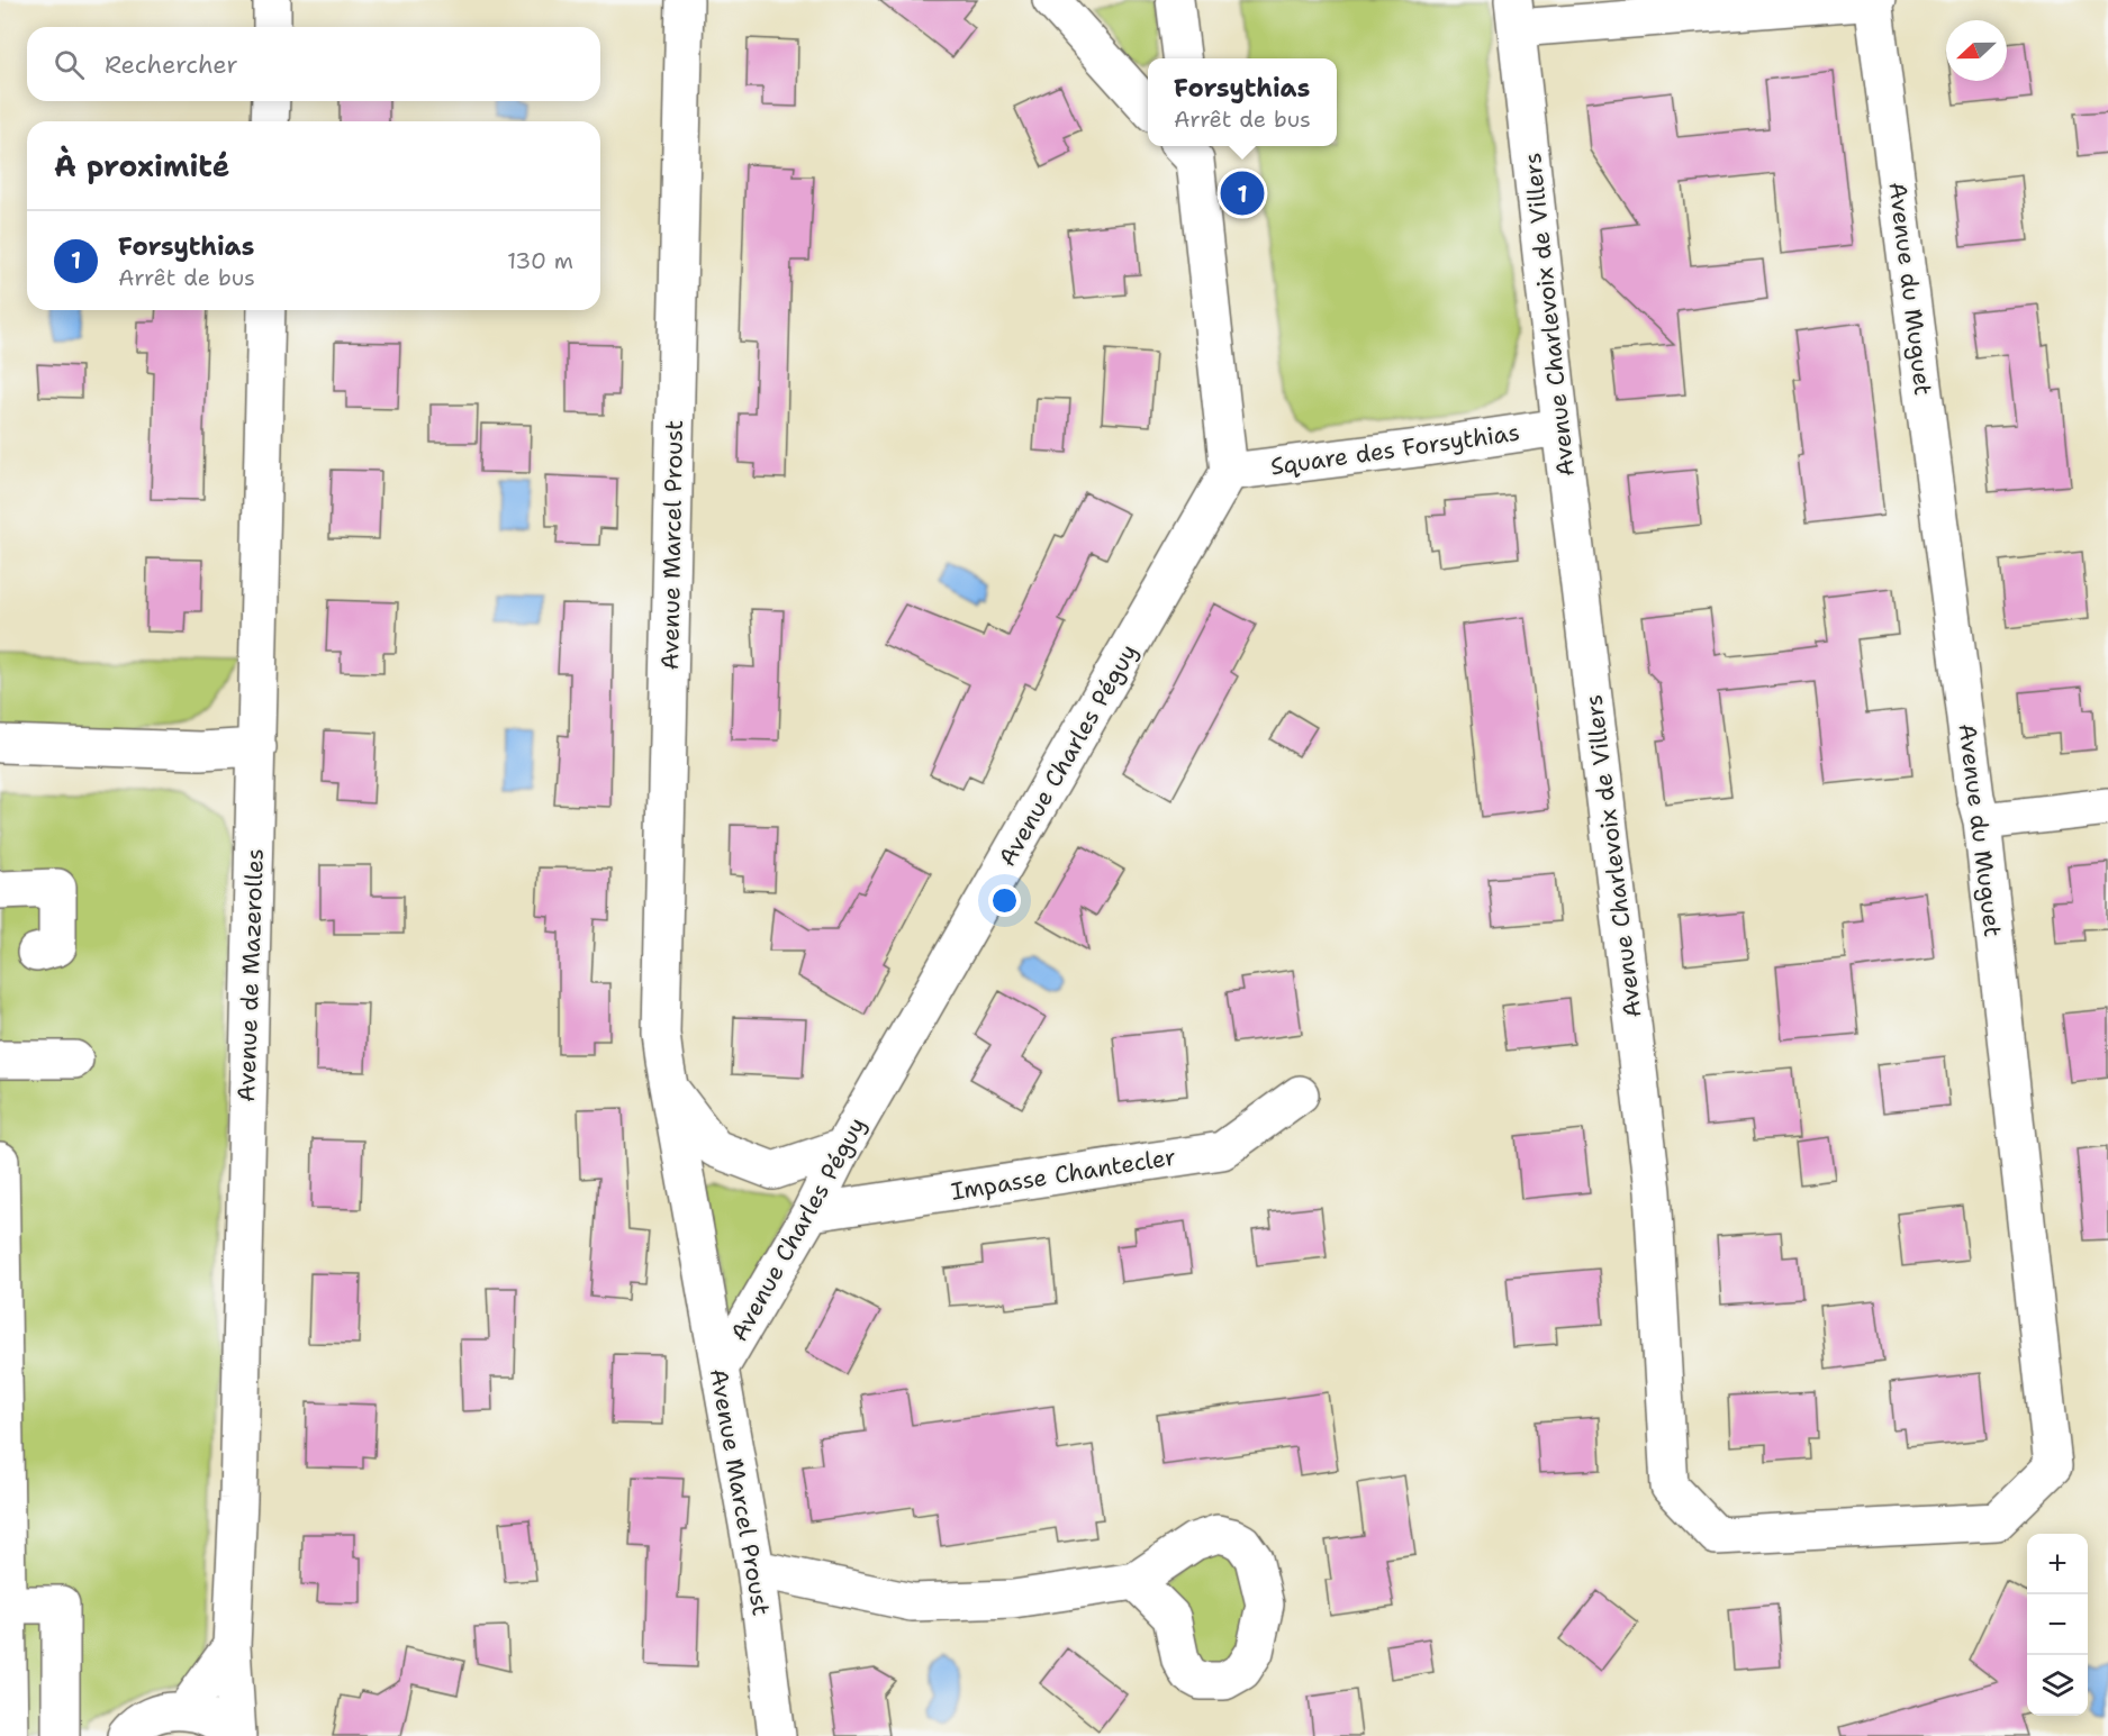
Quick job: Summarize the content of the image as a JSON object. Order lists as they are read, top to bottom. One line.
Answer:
{"streets":{"street":["Avenue du Muguet","Avenue Charlevoix de Villers","Square des Forsythias","Avenue Marcel Proust","Avenue Charles Péguy","Avenue de Mazerolles","Impasse Chantecler"]},"crossings":[["Avenue du Muguet","Avenue Charlevoix de Villers"],["Avenue Charlevoix de Villers","Square des Forsythias"],["Square des Forsythias","Avenue Charles Péguy"],["Avenue Marcel Proust","Avenue Charles Péguy"],["Avenue Charles Péguy","Impasse Chantecler"]],"north":"left","page":{"search":"Rechercher","popup":["Forsythias","Arrêt de bus"],"heading":"À proximité","pins":"1","list":[{"mark":"1","name":"Forsythias","note":"Arrêt de bus","value":"130 m"}],"map_buttons":["+","−"]}}
